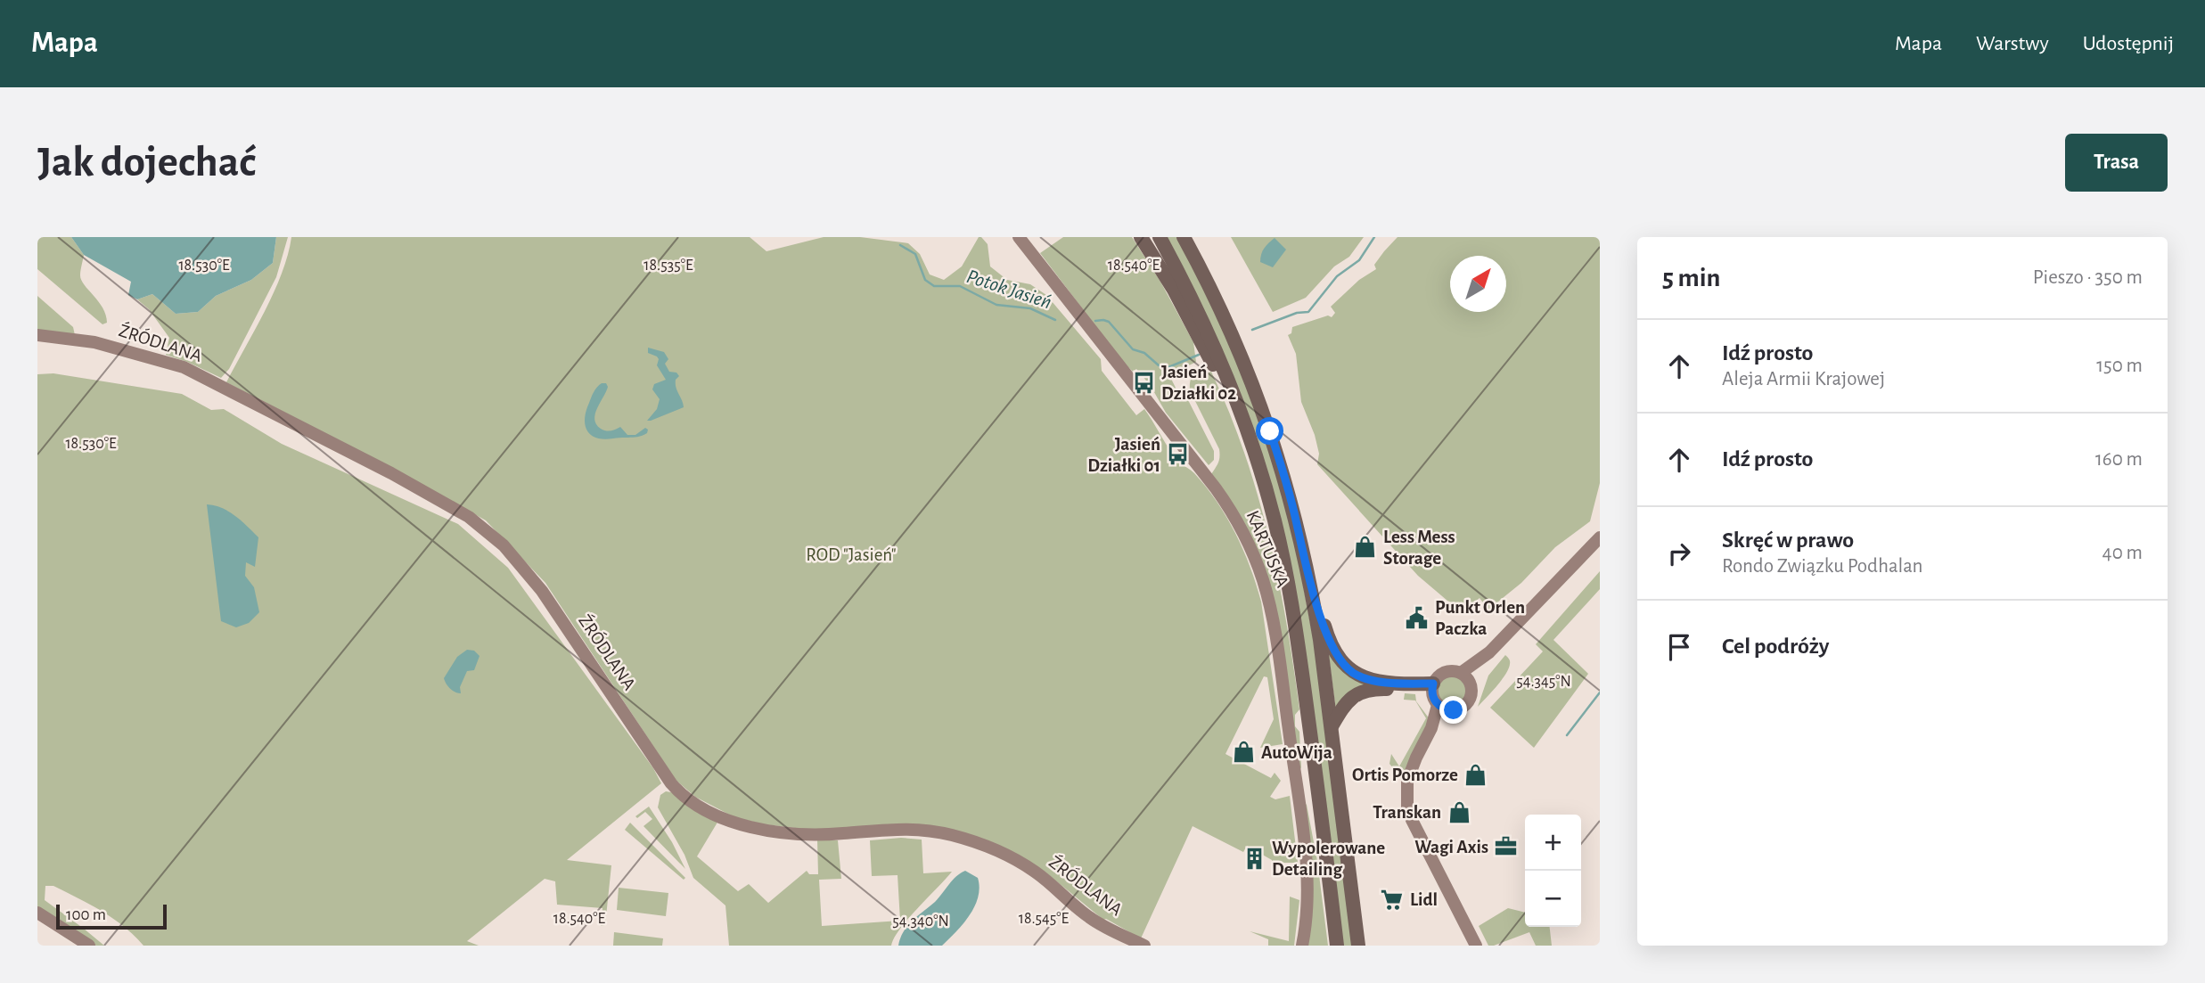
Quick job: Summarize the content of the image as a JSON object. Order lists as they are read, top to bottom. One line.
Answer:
{"streets":{"street":["ŹRÓDLANA","KARTUSKA"]},"water":["Potok Jasień"],"parks":["ROD \"Jasień\""],"places":{"bus stop":["Jasień Działki 02","Jasień Działki 01"],"shop":["Less Mess Storage","AutoWija","Ortis Pomorze","Transkan"],"public building":["Punkt Orlen Paczka"],"office":["Wagi Axis"],"building":["Wypolerowane Detailing"],"supermarket":["Lidl"]},"scale_bar":"100 m","north":"top right","page":{"header":"Mapa","nav":["Mapa","Warstwy","Udostępnij"],"buttons":"Trasa","title":"Jak dojechać","heading":["5 min","Pieszo · 350 m"],"list":[["Idź prosto","Aleja Armii Krajowej","150 m"],["Idź prosto","160 m"],["Skręć w prawo","Rondo Związku Podhalan","40 m"],"Cel podróży"],"map_buttons":["+","−"],"scale":"100 m"},"coordinates":["18.530°E","18.535°E","18.540°E","54.345°N","18.545°E","54.340°N"]}
